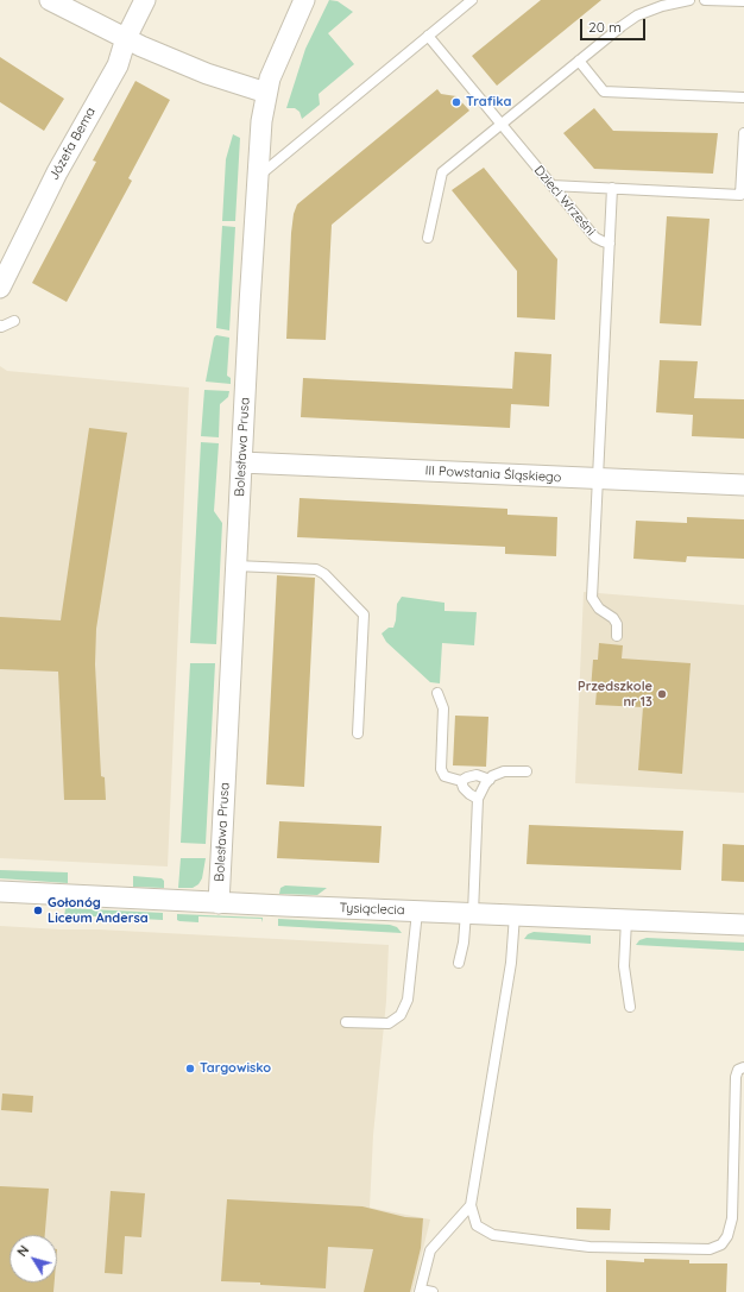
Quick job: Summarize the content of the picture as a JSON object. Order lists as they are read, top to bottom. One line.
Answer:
{"streets":{"street":["Józefa Bema","Bolesława Prusa","III Powstania Śląskiego","Tysiąclecia"],"lane":["Dzieci Wrześni"]},"crossings":[["Dzieci Wrześni","III Powstania Śląskiego"],["Bolesława Prusa","III Powstania Śląskiego"],["Bolesława Prusa","Tysiąclecia"]],"places":["Trafika","Przedszkole nr 13","Gołonóg Liceum Andersa","Targowisko"],"scale_bar":"20 m","north":"top left"}
